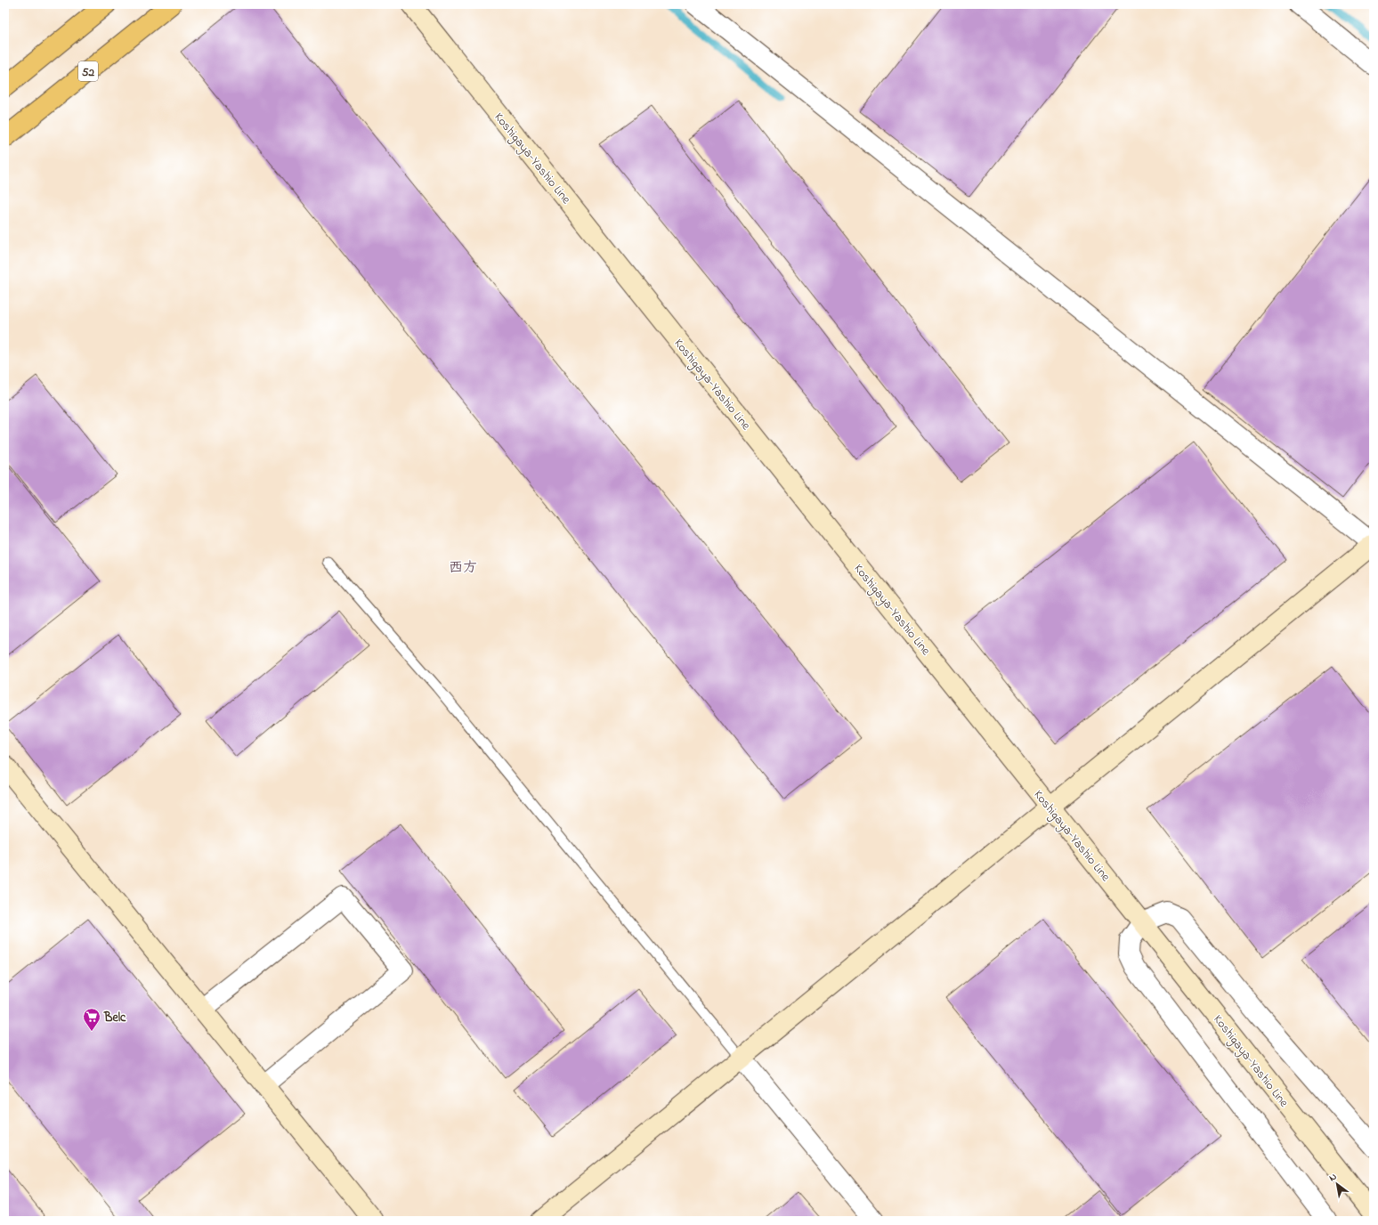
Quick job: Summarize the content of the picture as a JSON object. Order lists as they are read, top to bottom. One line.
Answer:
{"streets":{"main road":["52"],"street":["Koshigaya-Yashio Line"]},"districts":["西方"],"places":{"supermarket":["Belc"]},"north":"top left"}
